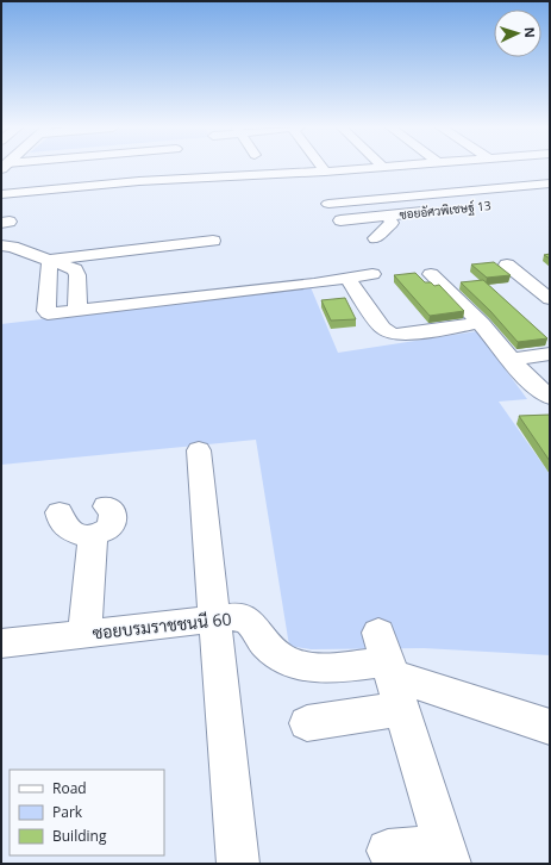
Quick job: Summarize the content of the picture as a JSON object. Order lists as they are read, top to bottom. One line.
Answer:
{"streets":{"street":["ซอยอัศวพิเชษฐ์ 13","ซอยบรมราชชนนี 60"]},"legend":["Road","Park","Building"],"north":"right"}
